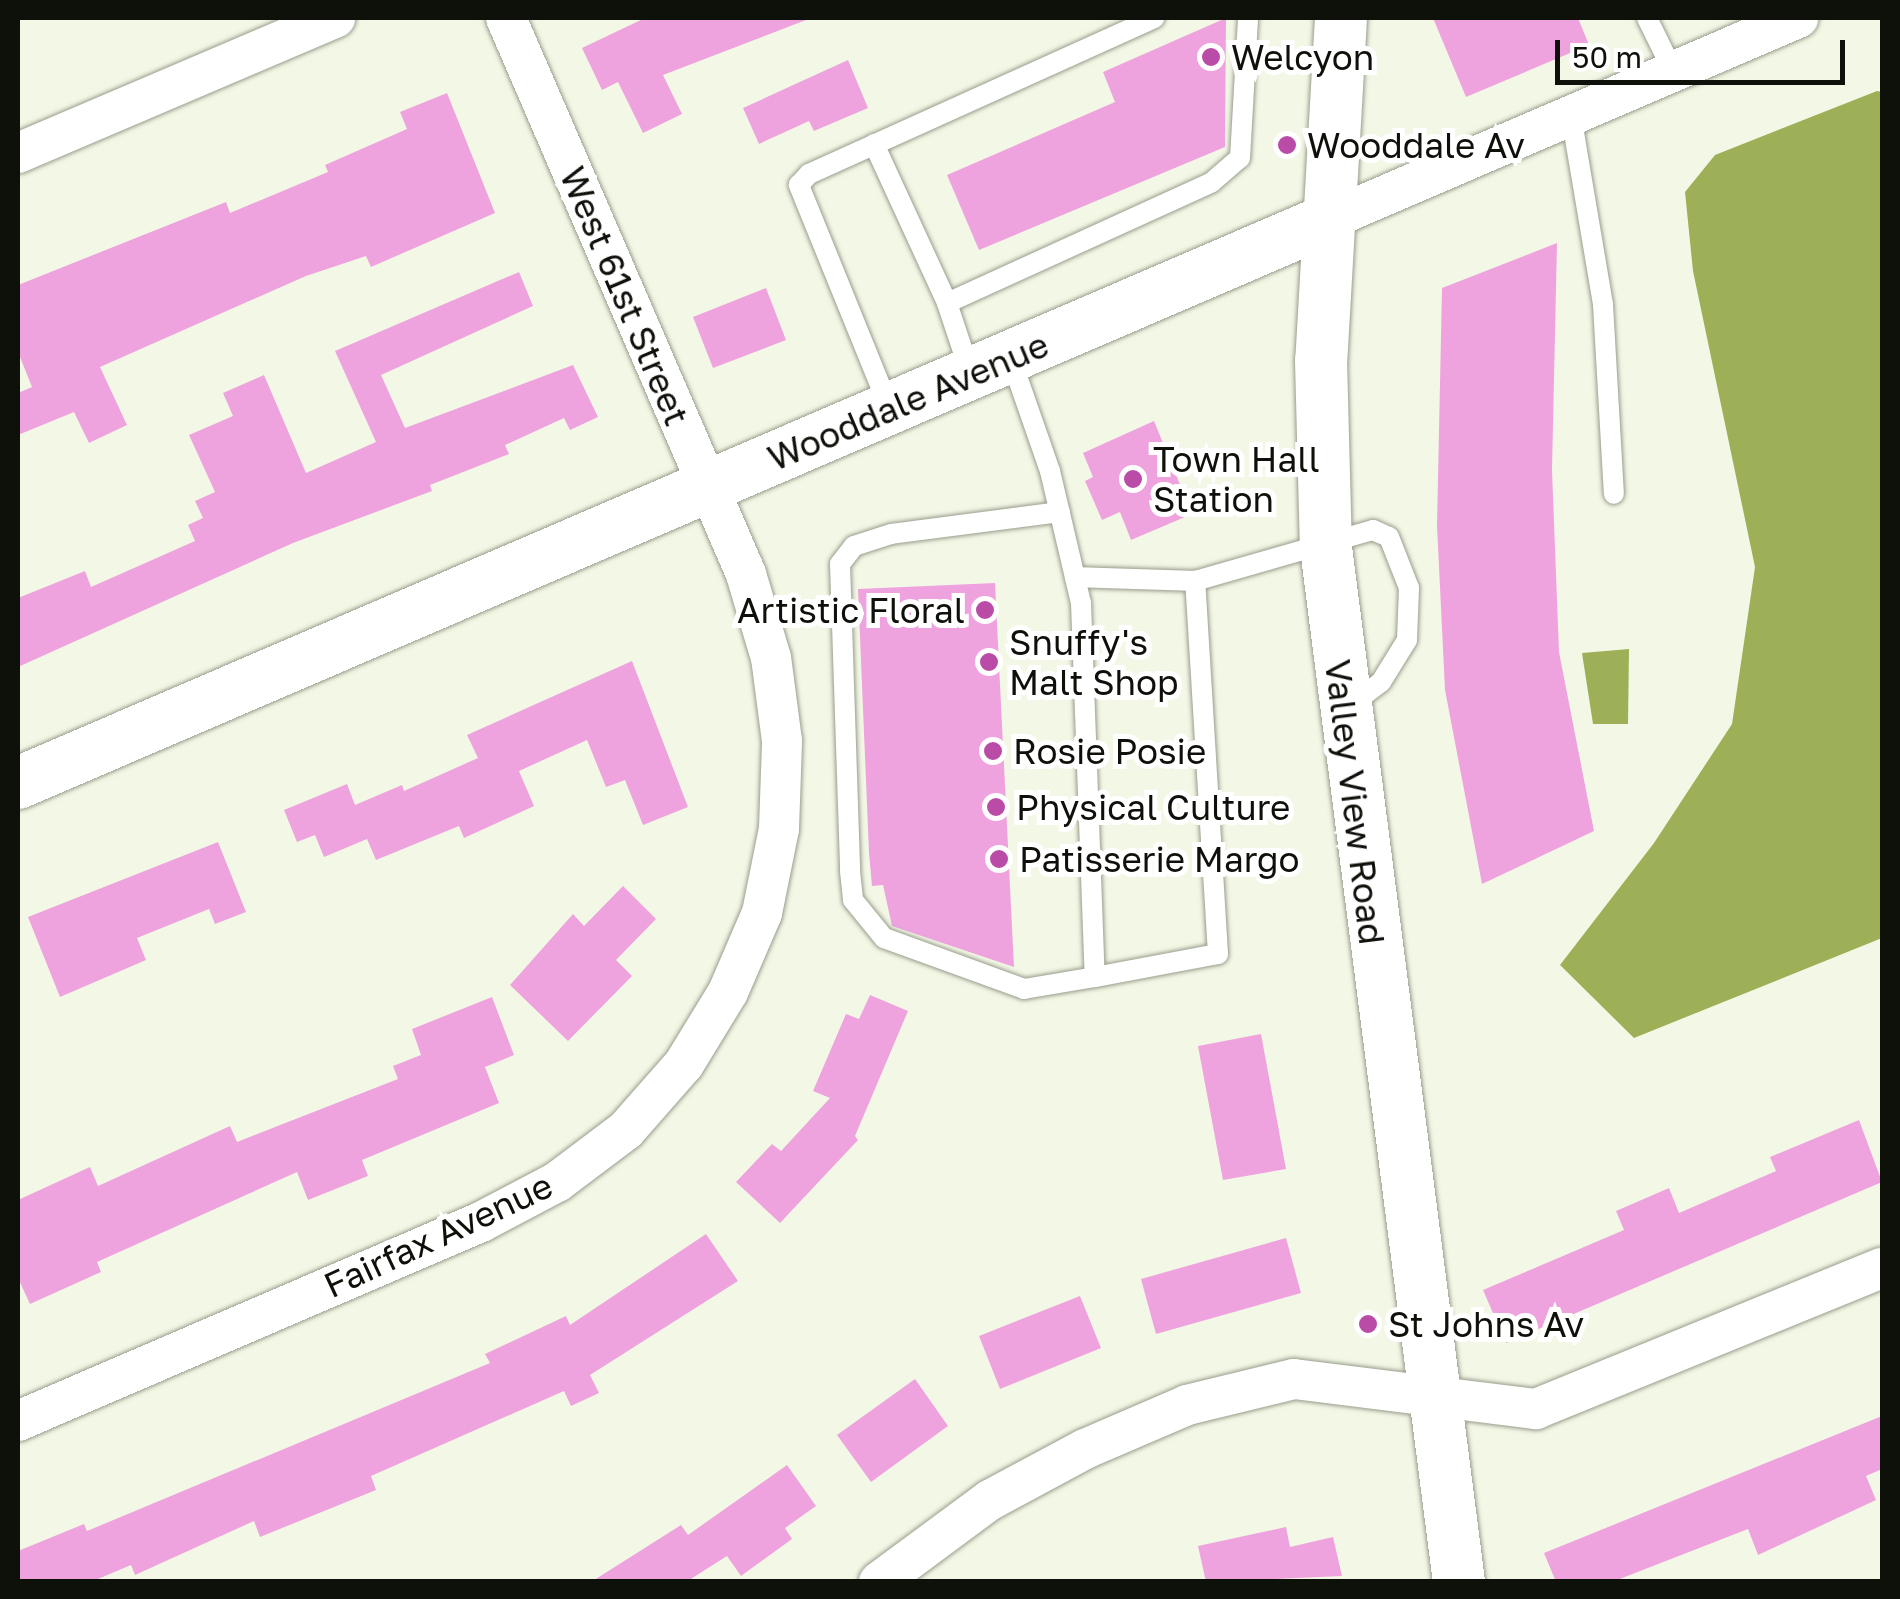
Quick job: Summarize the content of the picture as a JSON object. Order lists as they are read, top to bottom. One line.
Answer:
{"streets":{"street":["West 61st Street","Wooddale Avenue","Valley View Road","Fairfax Avenue"]},"crossings":[["West 61st Street","Wooddale Avenue"],["West 61st Street","Fairfax Avenue"],["Wooddale Avenue","Valley View Road"]],"places":["Welcyon","Wooddale Av","Town Hall Station","Artistic Floral","Snuffy's Malt Shop","Rosie Posie","Physical Culture","Patisserie Margo","St Johns Av"],"scale_bar":"50 m"}
